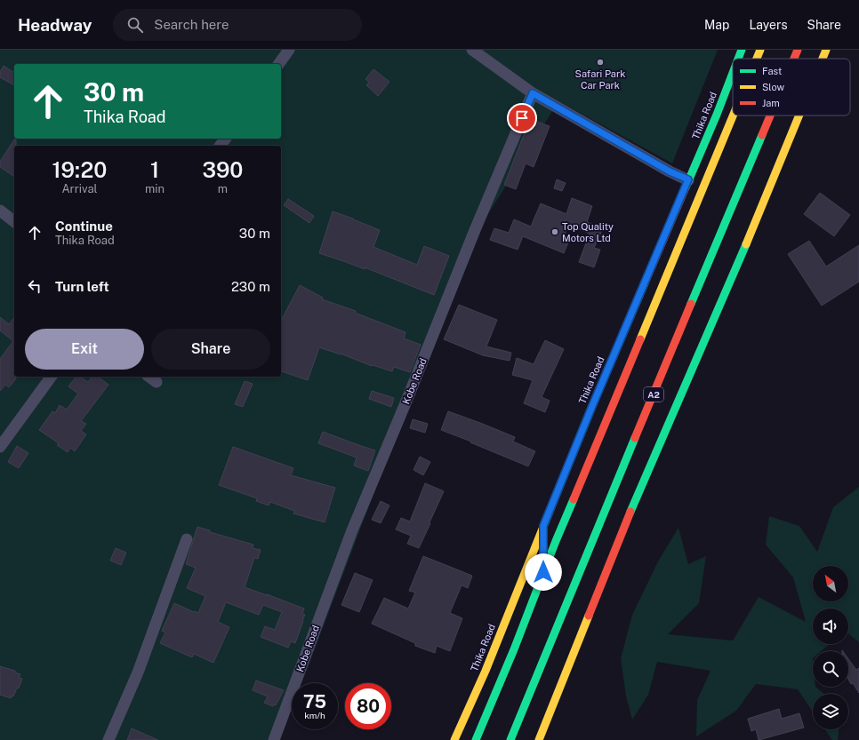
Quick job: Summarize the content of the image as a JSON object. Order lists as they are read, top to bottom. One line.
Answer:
{"streets":{"main road":["Thika Road","A2"],"street":["Kobe Road"]},"places":["Safari Park Car Park","Top Quality Motors Ltd"],"legend":["Fast","Slow","Jam"],"north":"top left","page":{"header":"Headway","search":"Search here","nav":["Map","Layers","Share"],"turn":["30 m","Thika Road"],"eta":["19:20","Arrival","1","min","390","m"],"list":[{"name":"Continue","note":"Thika Road","value":"30 m"},{"name":"Turn left","value":"230 m"}],"buttons":["Exit","Share"],"speed":"75 km/h","limit":"80"}}
